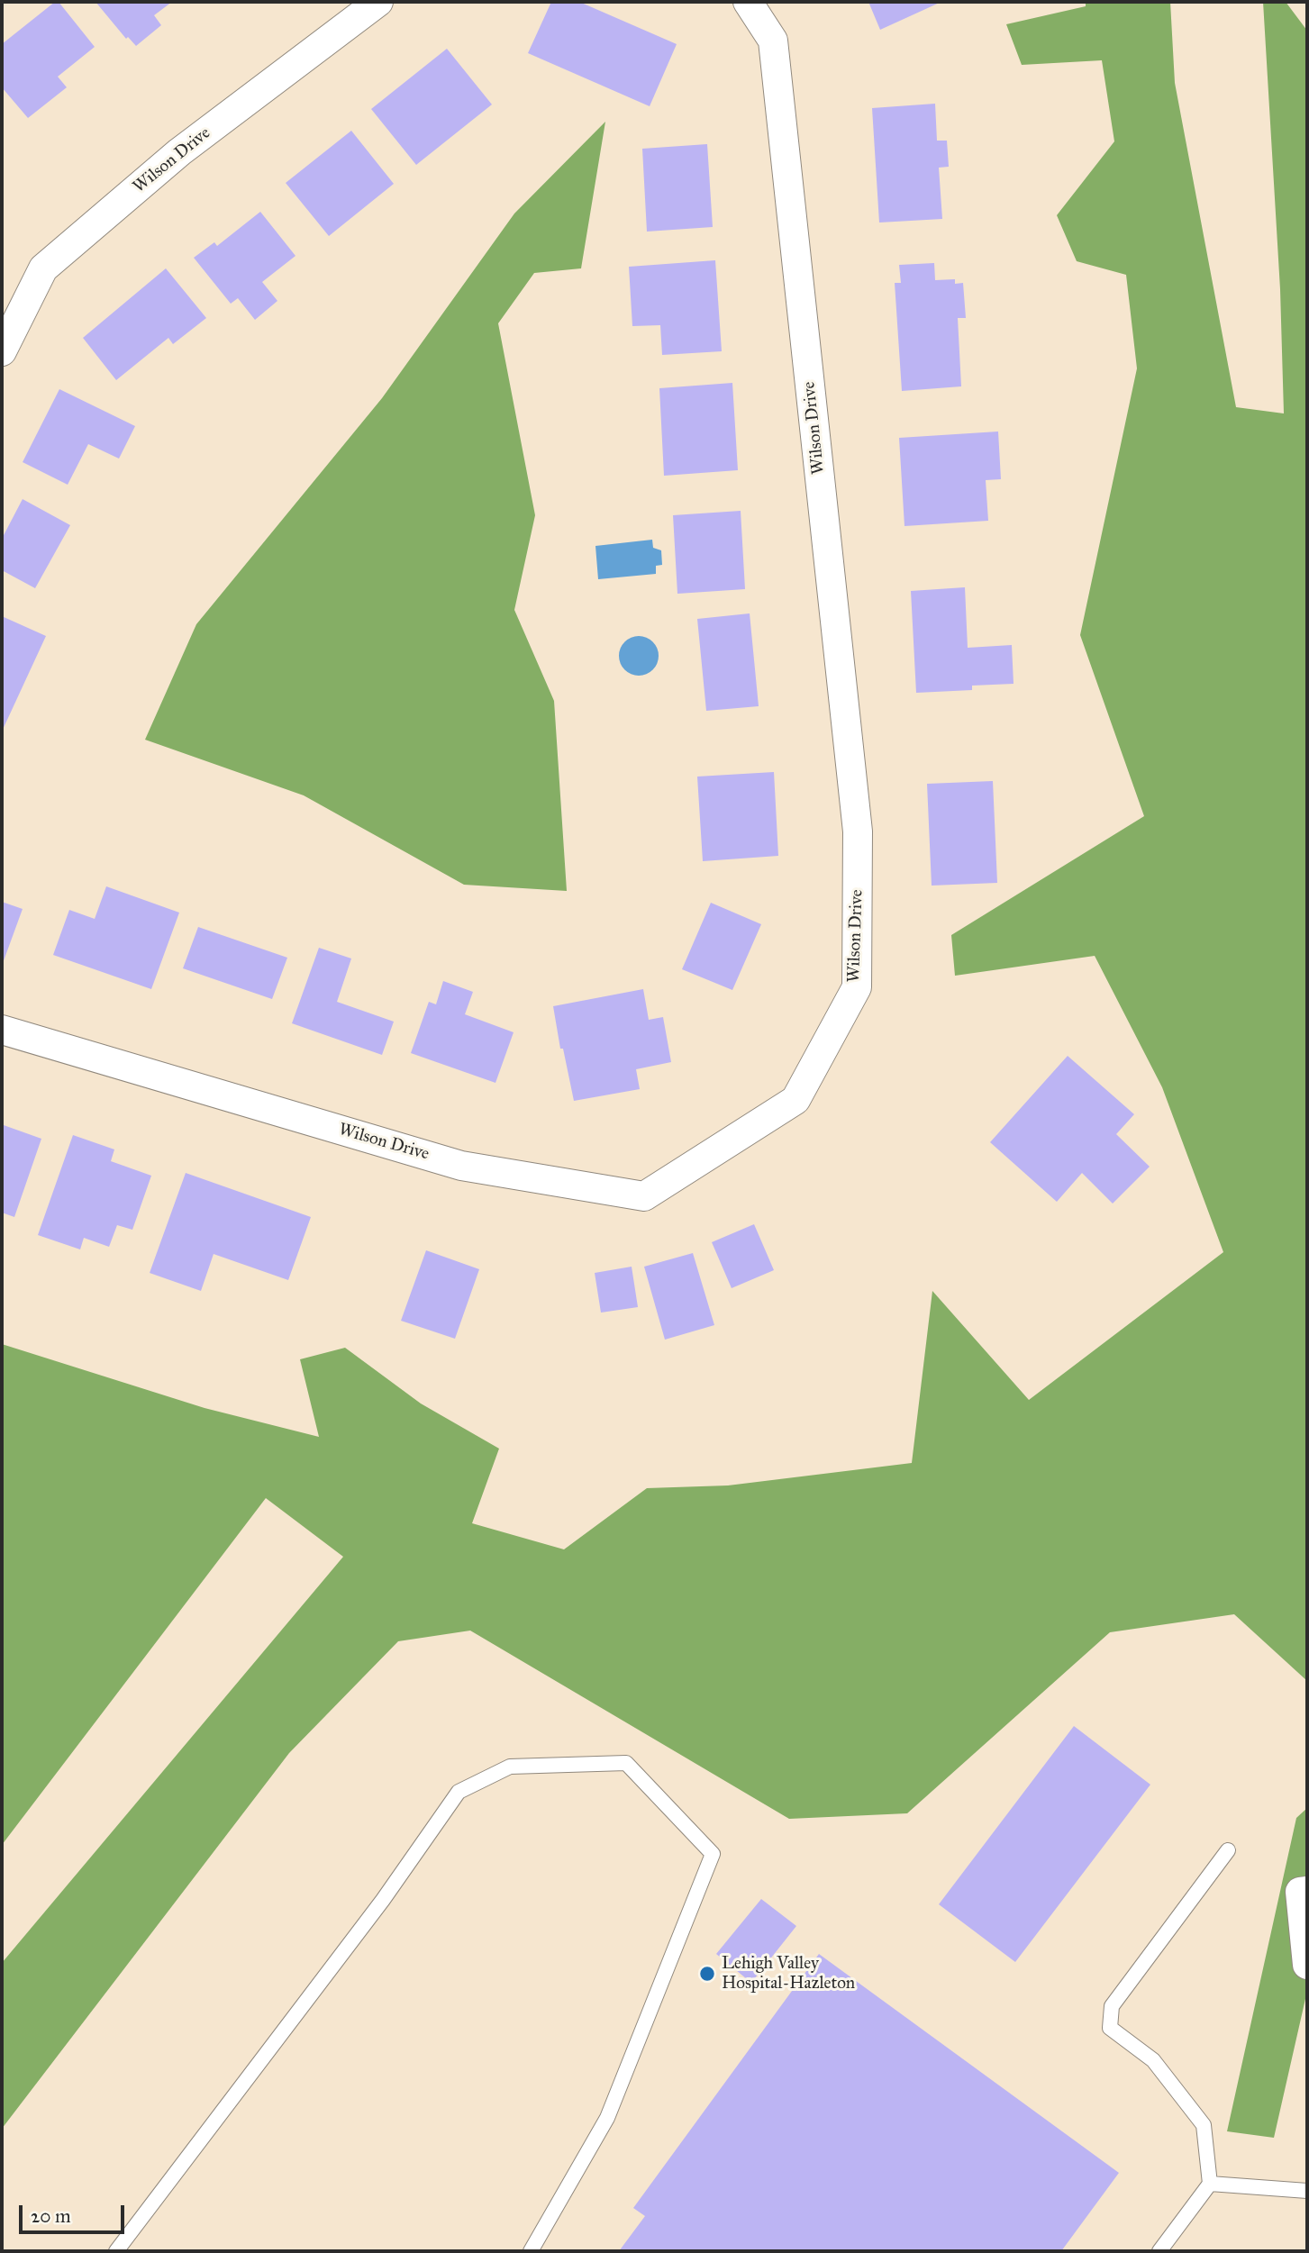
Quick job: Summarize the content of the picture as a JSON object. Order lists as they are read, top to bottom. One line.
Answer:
{"streets":{"street":["Wilson Drive"]},"places":["Lehigh Valley Hospital-Hazleton"],"scale_bar":"20 m"}
